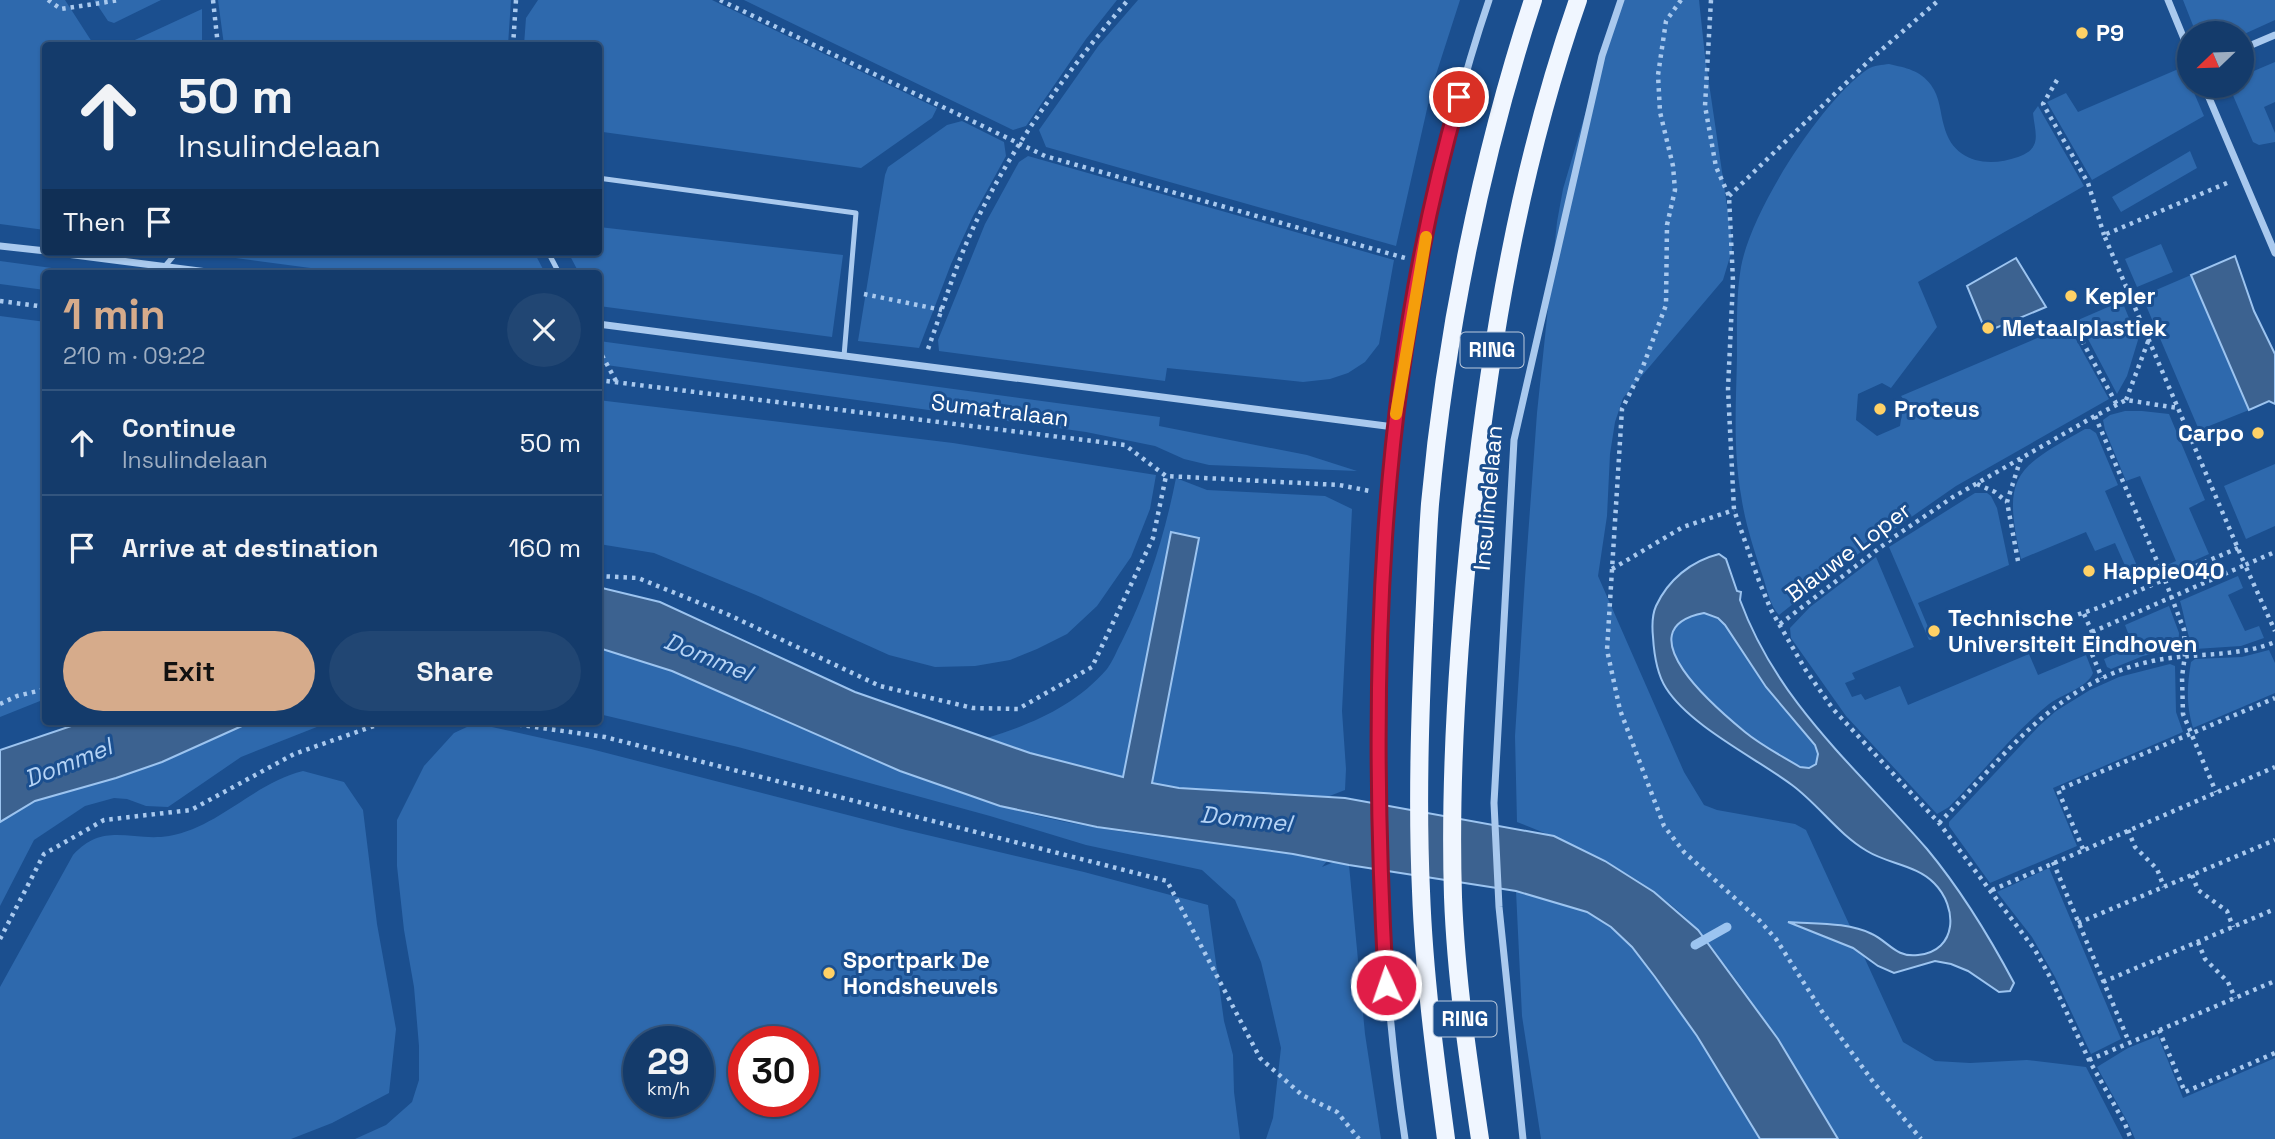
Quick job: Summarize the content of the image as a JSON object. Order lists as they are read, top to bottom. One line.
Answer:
{"streets":{"main road":["RING","Insulindelaan"],"street":["Sumatralaan"],"path":["Blauwe Loper"]},"water":["Dommel"],"places":["P9","Kepler","Metaalplastiek","Proteus","Carpo","Happie040","Technische Universiteit Eindhoven","Sportpark De Hondsheuvels"],"north":"bottom left","page":{"turn":["50 m","Insulindelaan"],"then":"Then","heading":["1 min","210 m · 09:22"],"list":[{"name":"Continue","note":"Insulindelaan","value":"50 m"},{"name":"Arrive at destination","value":"160 m"}],"buttons":["Exit","Share"],"speed":"29 km/h","limit":"30"}}
